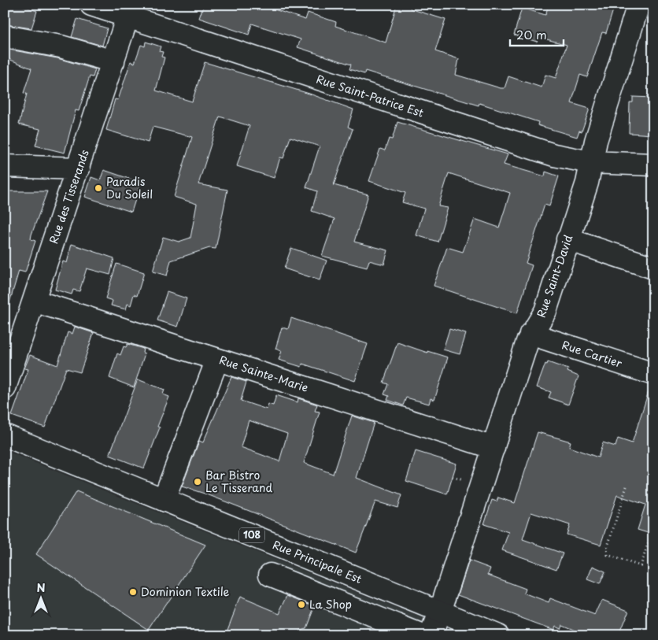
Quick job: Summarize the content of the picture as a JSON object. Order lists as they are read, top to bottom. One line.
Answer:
{"streets":{"street":["Rue Saint-Patrice Est","Rue des Tisserands","Rue Saint-David","Rue Cartier","Rue Sainte-Marie","108","Rue Principale Est"]},"crossings":[["Rue Saint-Patrice Est","Rue des Tisserands"],["Rue Saint-Patrice Est","Rue Saint-David"],["Rue des Tisserands","Rue Sainte-Marie"],["Rue Saint-David","Rue Cartier"],["Rue Saint-David","Rue Sainte-Marie"],["Rue Saint-David","Rue Principale Est"]],"places":["Paradis Du Soleil","Bar Bistro Le Tisserand","Dominion Textile","La Shop"],"scale_bar":"20 m","north":"top"}
